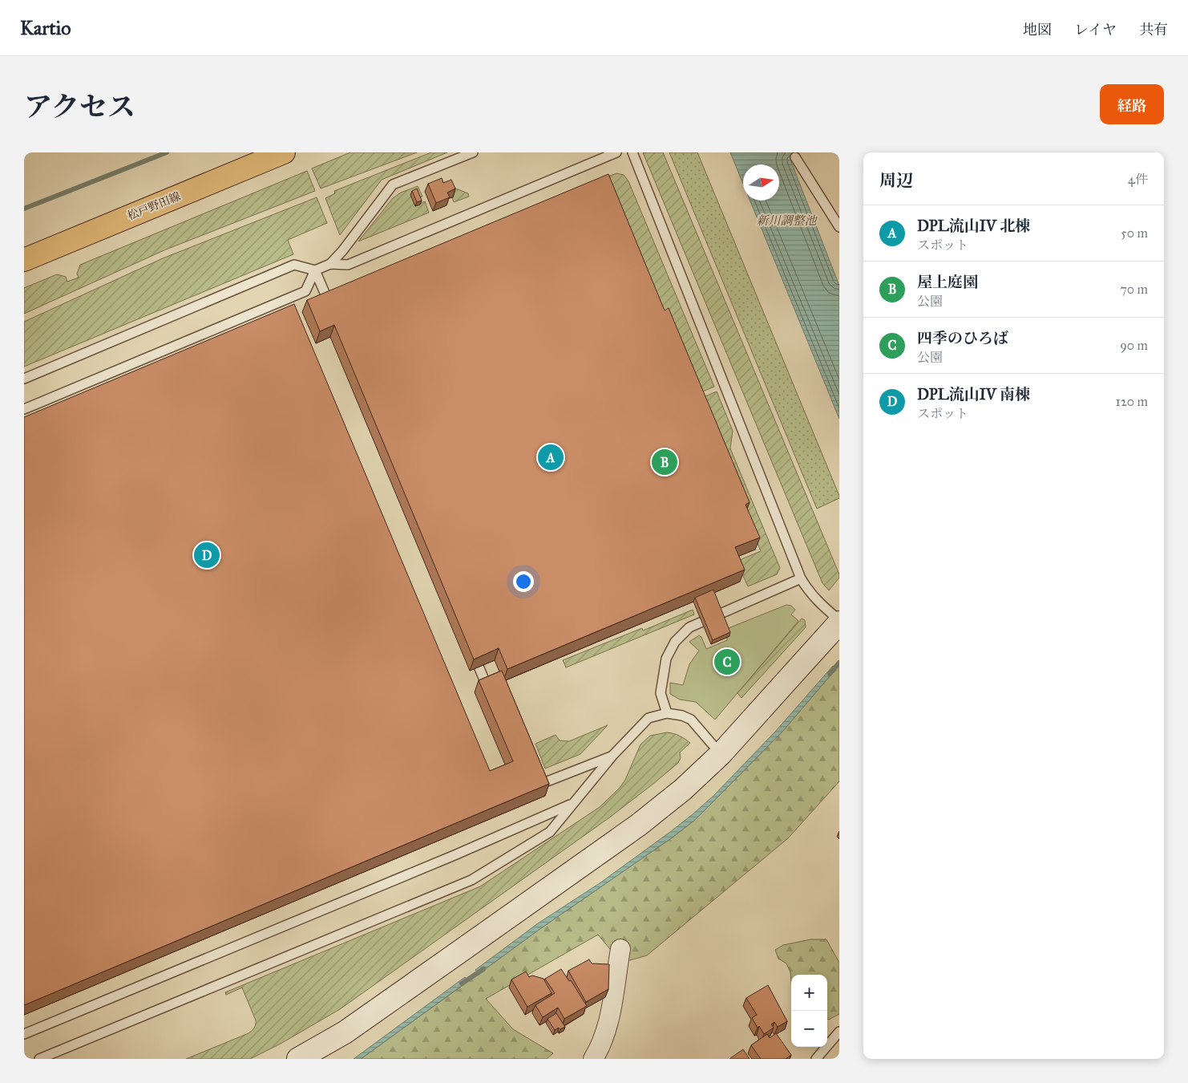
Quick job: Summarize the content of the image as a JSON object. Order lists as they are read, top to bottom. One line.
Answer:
{"streets":{"main road":["松戸野田線"]},"water":["新川調整池"],"north":"right","page":{"header":"Kartio","nav":["地図","レイヤ","共有"],"title":"アクセス","buttons":"経路","heading":["周辺","4件"],"list":[{"mark":"A","name":"DPL流山IV 北棟","note":"スポット","value":"50 m"},{"mark":"B","name":"屋上庭園","note":"公園","value":"70 m"},{"mark":"C","name":"四季のひろば","note":"公園","value":"90 m"},{"mark":"D","name":"DPL流山IV 南棟","note":"スポット","value":"120 m"}],"pins":["A","B","D","C"],"map_buttons":["+","−"]}}
